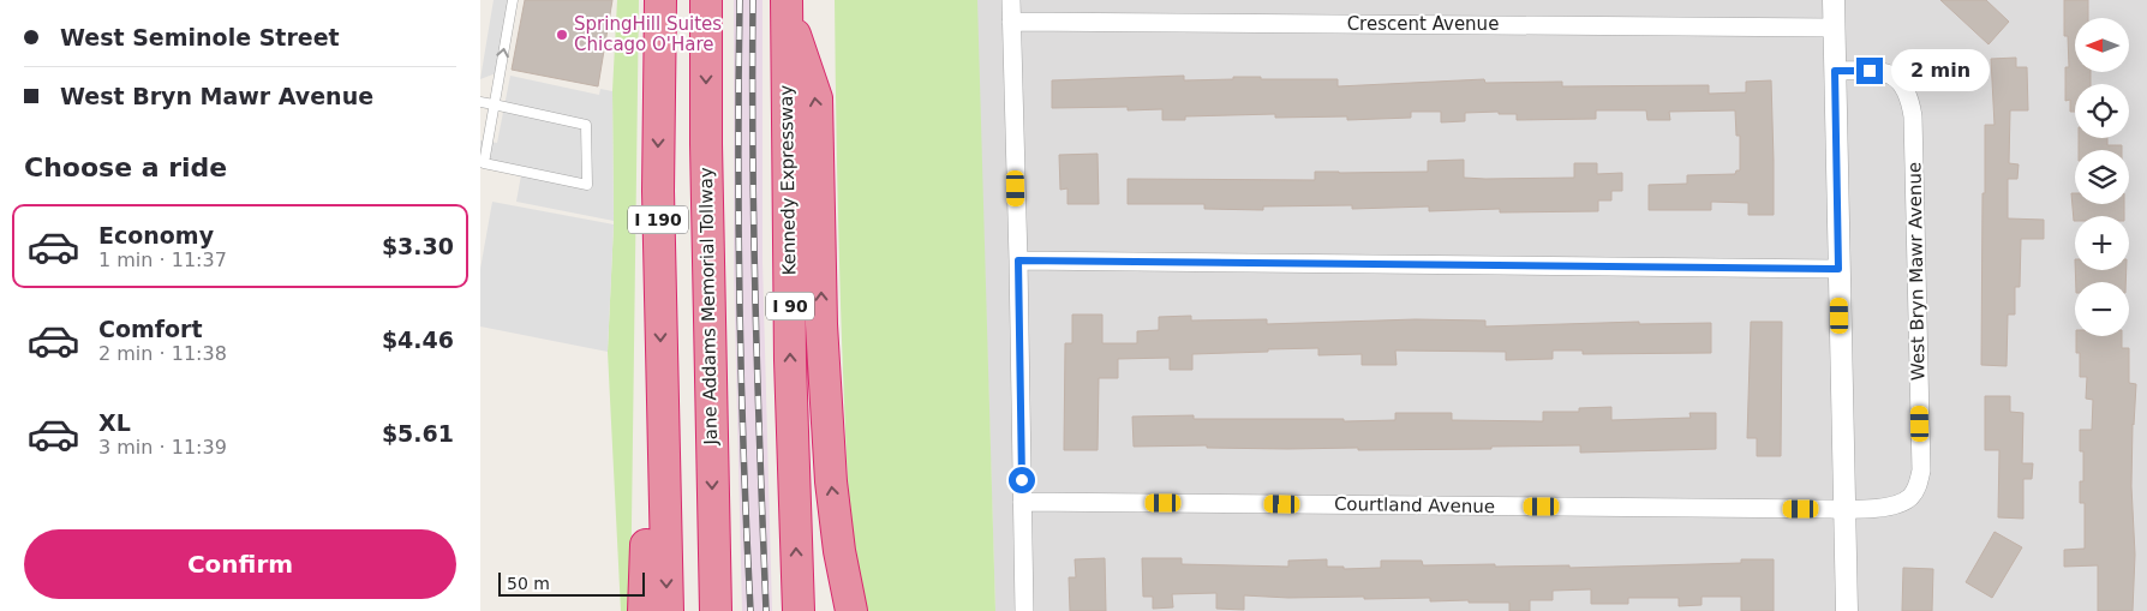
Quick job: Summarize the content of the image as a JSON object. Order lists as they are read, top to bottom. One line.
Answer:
{"streets":{"highway":["Kennedy Expressway","I 190","Jane Addams Memorial Tollway","I 90"],"street":["Crescent Avenue","West Bryn Mawr Avenue","Courtland Avenue"]},"crossings":[["West Bryn Mawr Avenue","Courtland Avenue"]],"places":["SpringHill Suites Chicago O'Hare"],"scale_bar":"50 m","north":"left","page":{"banner":["West Seminole Street","West Bryn Mawr Avenue"],"map_buttons":["+","−"],"bubble":"2 min","heading":"Choose a ride","list":[{"name":"Economy","note":"1 min · 11:37","value":"$3.30"},{"name":"Comfort","note":"2 min · 11:38","value":"$4.46"},{"name":"XL","note":"3 min · 11:39","value":"$5.61"}],"buttons":"Confirm","scale":"50 m"}}
